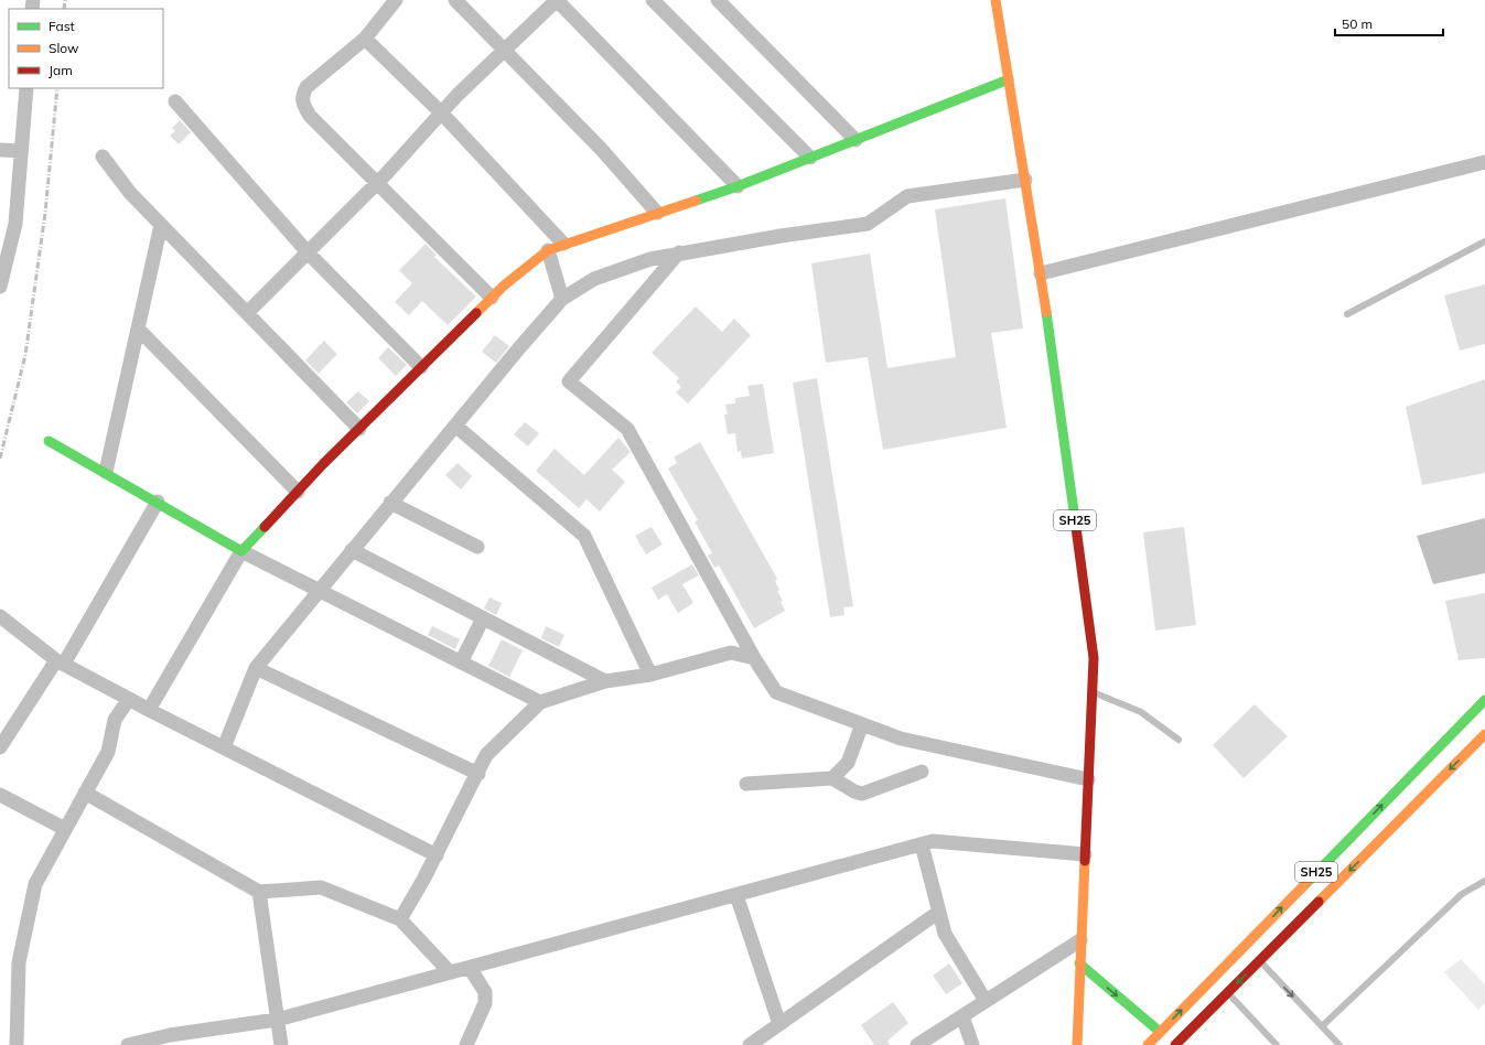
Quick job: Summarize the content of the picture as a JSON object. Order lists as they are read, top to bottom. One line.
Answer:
{"streets":{"main road":["SH25"]},"legend":["Fast","Slow","Jam"],"scale_bar":"50 m"}
